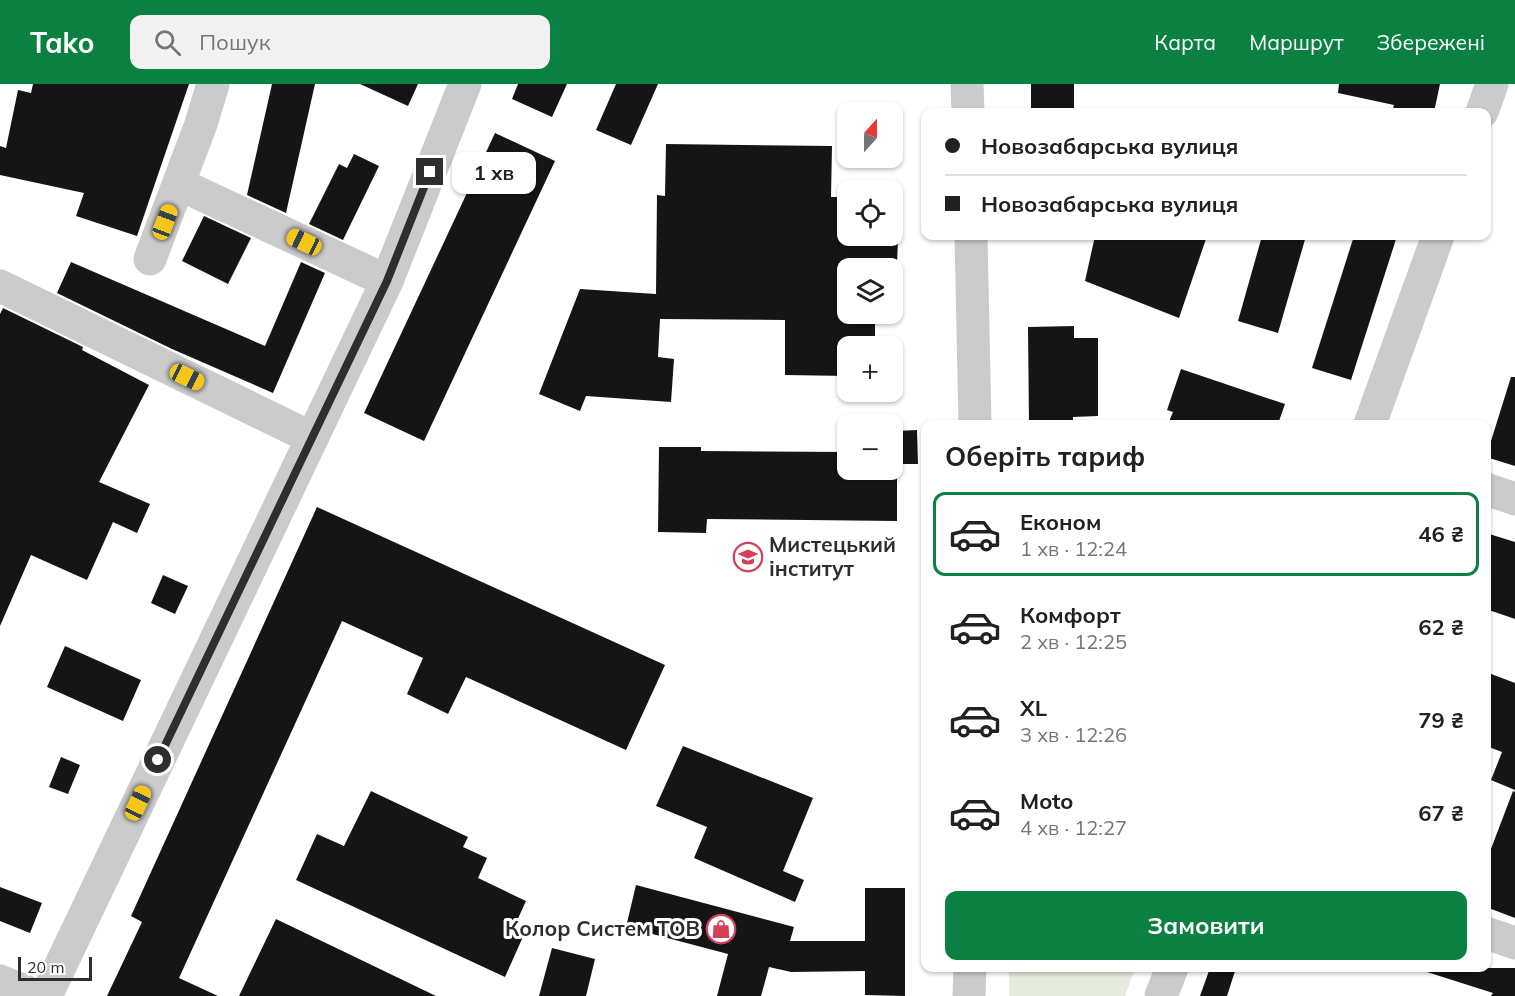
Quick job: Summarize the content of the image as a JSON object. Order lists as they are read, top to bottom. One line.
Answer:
{"places":{"school or university":["Мистецький інститут"],"shop":["Колор Систем ТОВ"]},"scale_bar":"20 m","north":"top","page":{"header":"Tako","search":"Пошук","nav":["Карта","Маршрут","Збережені"],"map_buttons":["+","−"],"banner":["Новозабарська вулиця","Новозабарська вулиця"],"bubble":"1 хв","heading":"Оберіть тариф","list":[{"name":"Економ","note":"1 хв · 12:24","value":"46 ₴"},{"name":"Комфорт","note":"2 хв · 12:25","value":"62 ₴"},{"name":"XL","note":"3 хв · 12:26","value":"79 ₴"},{"name":"Moto","note":"4 хв · 12:27","value":"67 ₴"}],"buttons":"Замовити","scale":"20 m"}}
